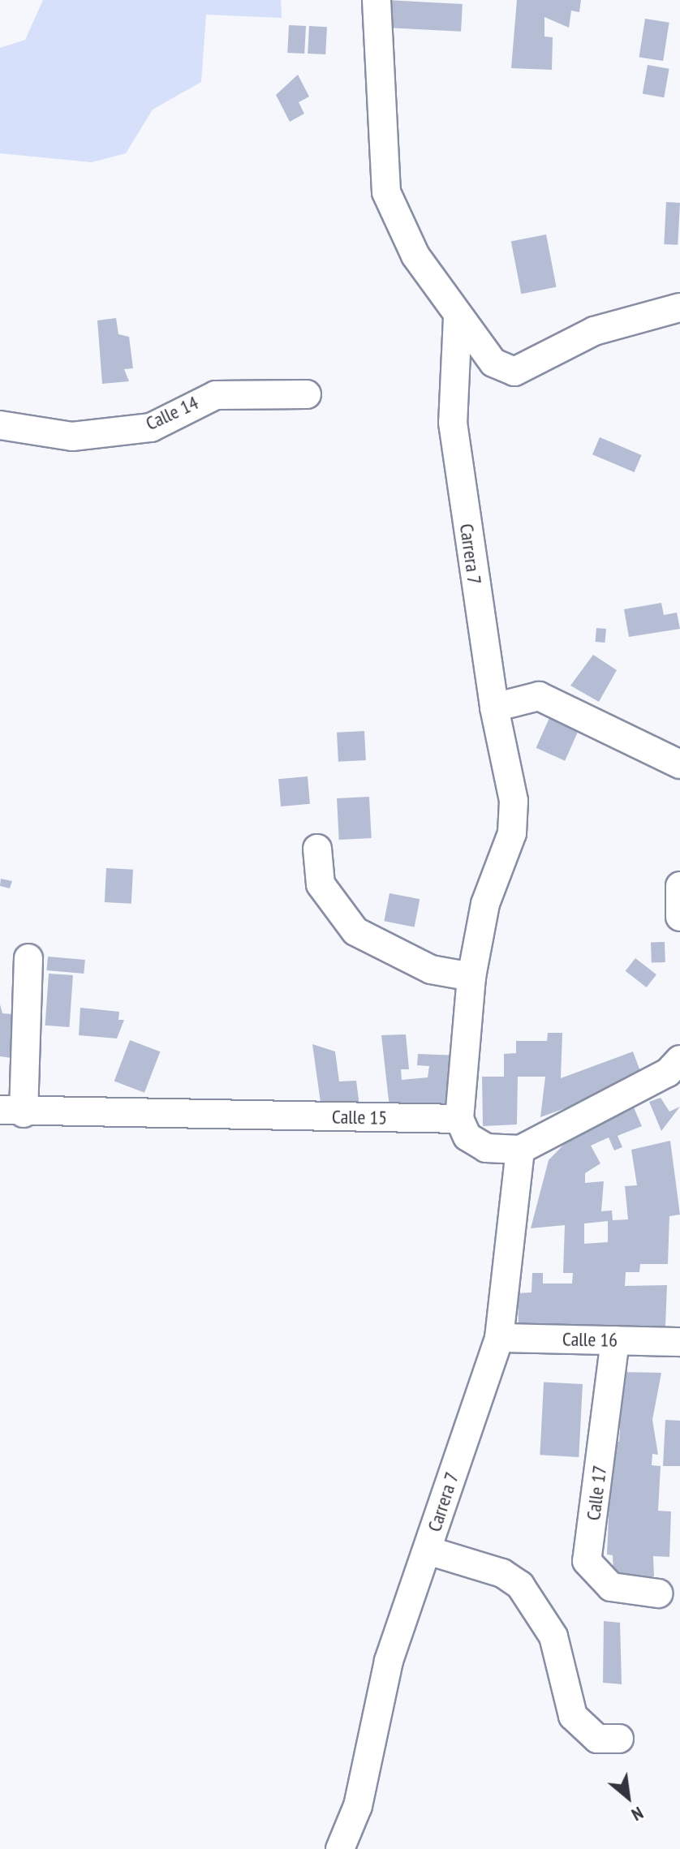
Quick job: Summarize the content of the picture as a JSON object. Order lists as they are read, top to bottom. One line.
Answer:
{"streets":{"street":["Calle 14","Carrera 7","Calle 15","Calle 16","Calle 17"]},"crossings":[["Carrera 7","Calle 15"],["Carrera 7","Calle 16"],["Calle 16","Calle 17"]],"north":"bottom right"}
